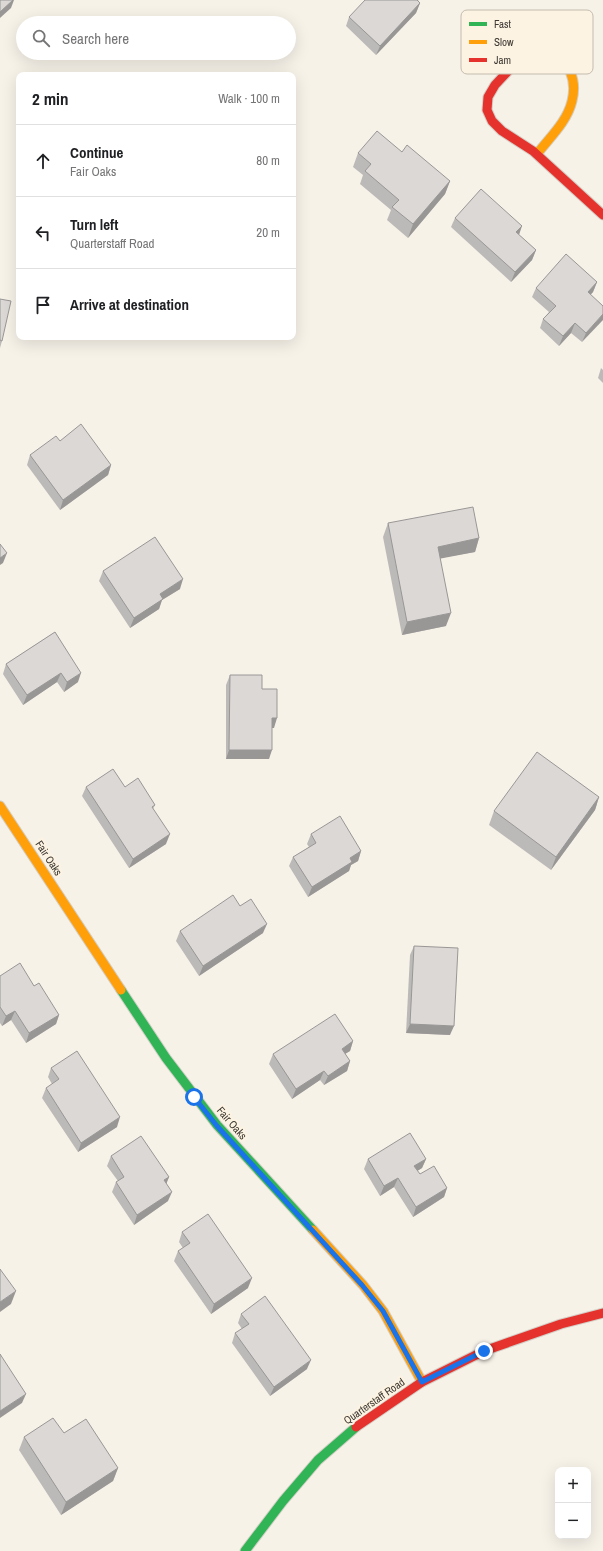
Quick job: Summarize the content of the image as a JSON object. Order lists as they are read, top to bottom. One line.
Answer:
{"streets":{"street":["Fair Oaks","Quarterstaff Road"]},"crossings":[["Fair Oaks","Quarterstaff Road"]],"legend":["Fast","Slow","Jam"],"page":{"search":"Search here","heading":["2 min","Walk · 100 m"],"list":[["Continue","Fair Oaks","80 m"],["Turn left","Quarterstaff Road","20 m"],"Arrive at destination"],"map_buttons":["+","−"]}}
